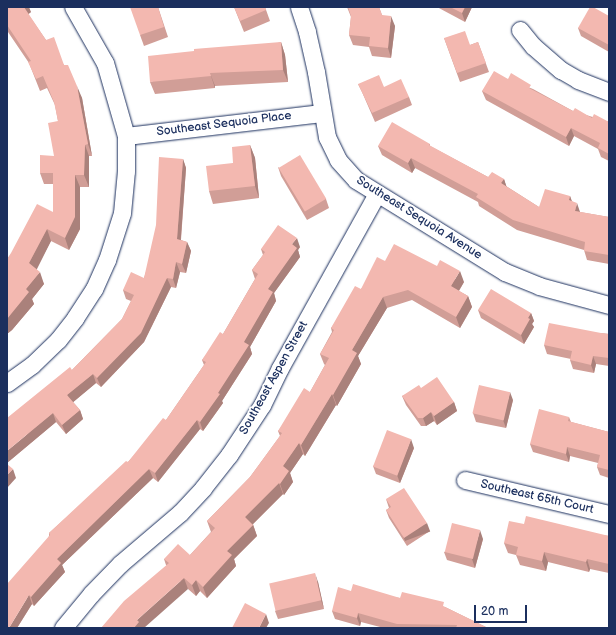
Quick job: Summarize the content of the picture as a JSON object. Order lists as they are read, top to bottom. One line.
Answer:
{"streets":{"street":["Southeast Sequoia Place","Southeast Sequoia Avenue","Southeast Aspen Street","Southeast 65th Court"]},"crossings":[["Southeast Sequoia Place","Southeast Sequoia Avenue"],["Southeast Sequoia Avenue","Southeast Aspen Street"]],"scale_bar":"20 m"}
